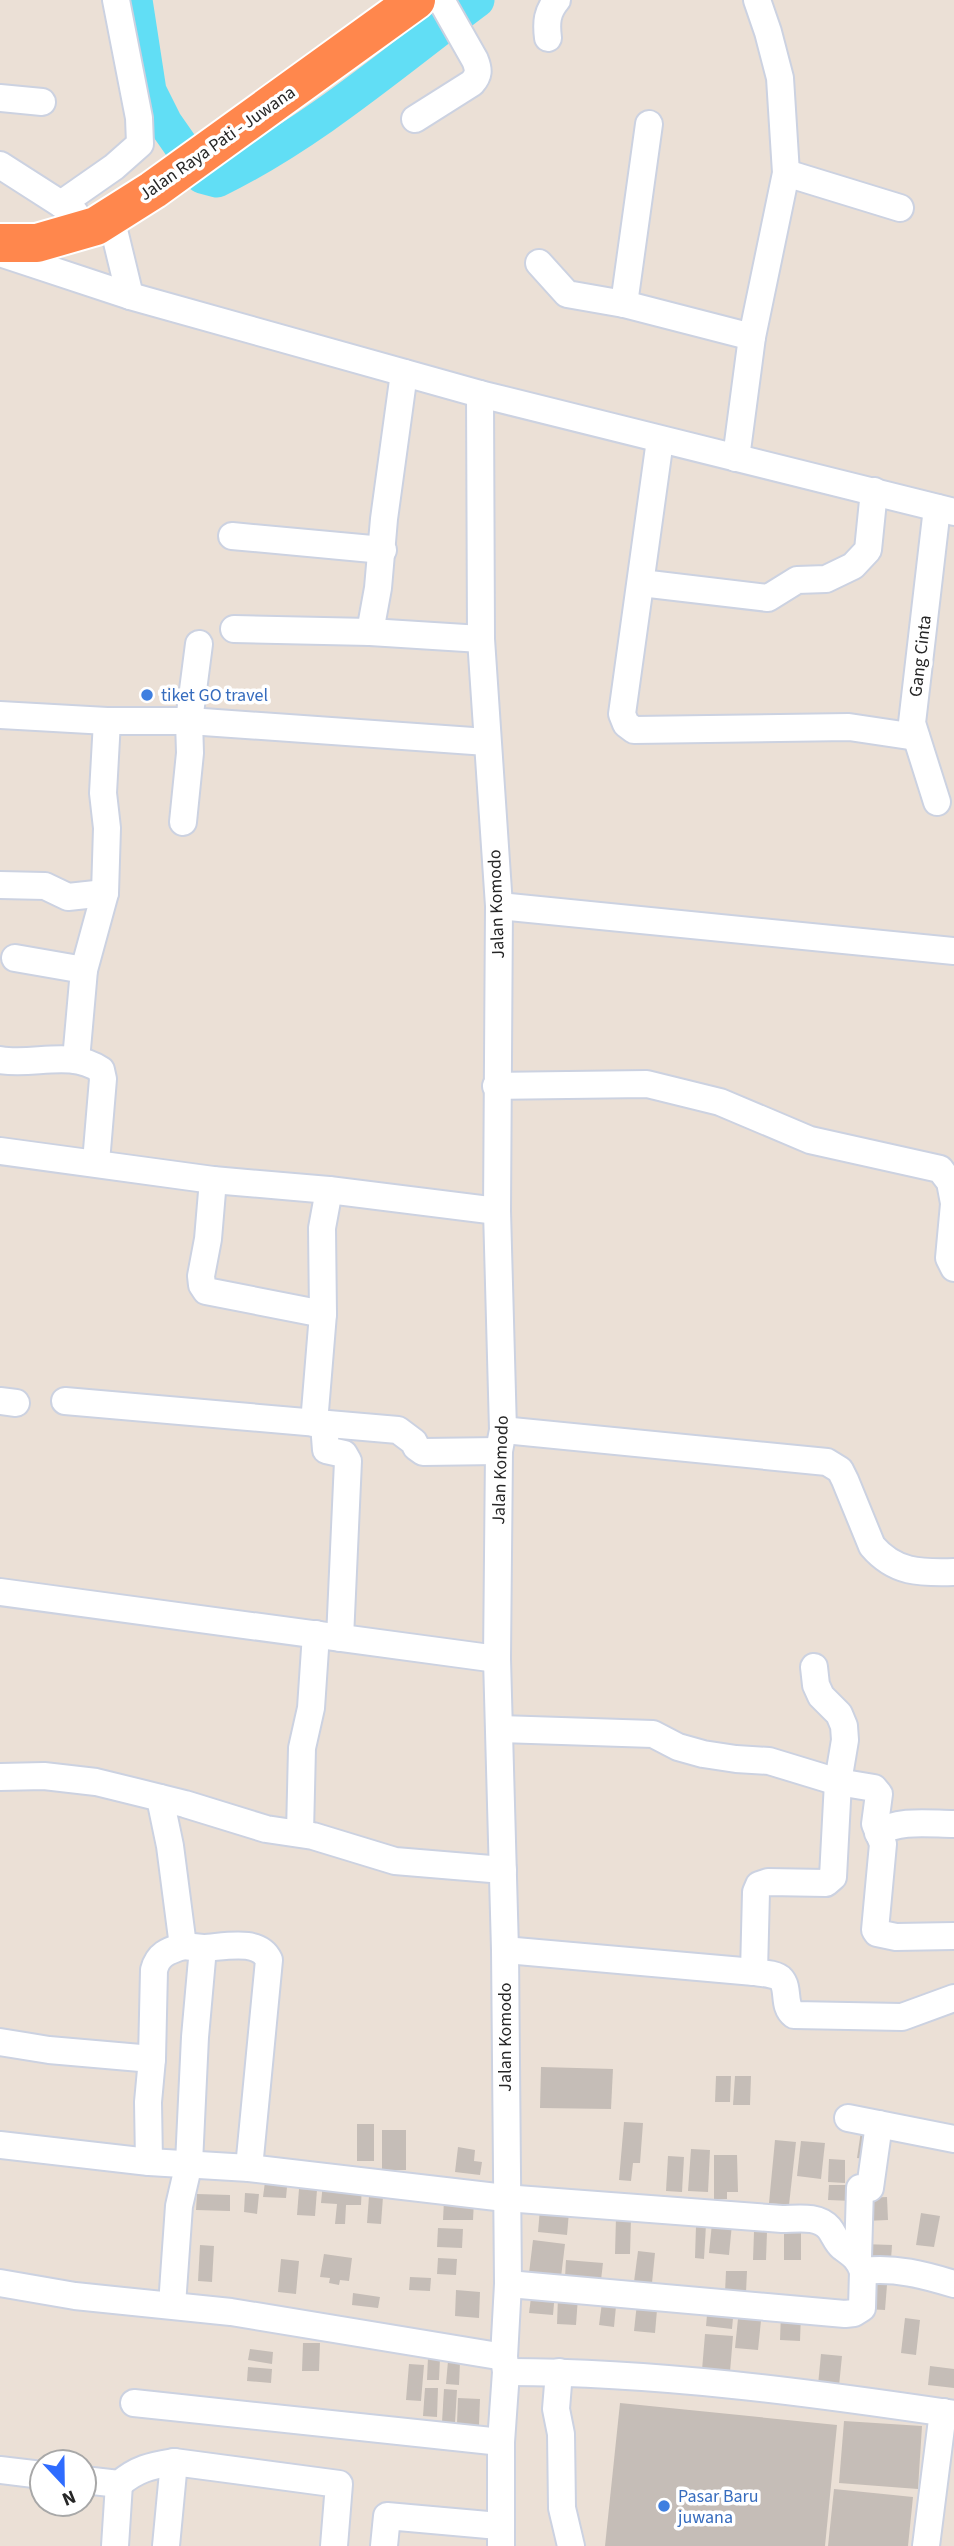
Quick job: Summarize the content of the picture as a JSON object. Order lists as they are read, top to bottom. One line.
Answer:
{"streets":{"highway":["Jalan Raya Pati - Juwana"],"street":["Gang Cinta","Jalan Komodo"]},"places":["tiket GO travel","Pasar Baru juwana"],"north":"bottom"}
